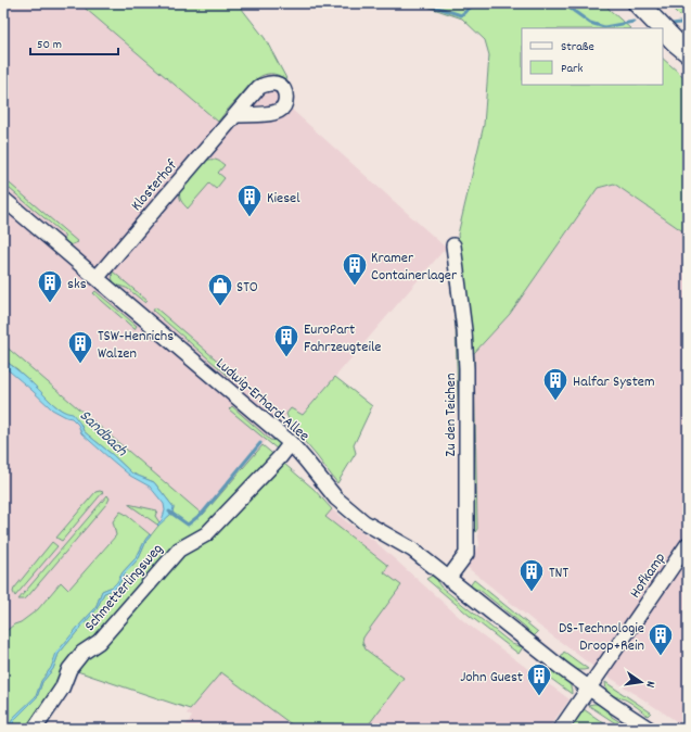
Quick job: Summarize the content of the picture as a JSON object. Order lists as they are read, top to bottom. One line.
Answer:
{"streets":{"street":["Klosterhof","Ludwig-Erhard-Allee","Zu den Teichen","Hofkamp","Schmetterlingsweg"]},"crossings":[["Klosterhof","Ludwig-Erhard-Allee"],["Ludwig-Erhard-Allee","Zu den Teichen"],["Ludwig-Erhard-Allee","Hofkamp"],["Ludwig-Erhard-Allee","Schmetterlingsweg"]],"water":["Sandbach"],"places":{"building":["Kiesel","Kramer Containerlager","sks","EuroPart Fahrzeugteile","TSW-Henrichs Walzen","Halfar System","TNT","DS-Technologie Droop+Rein","John Guest"],"shop":["STO"]},"legend":["Straße","Park"],"scale_bar":"50 m","north":"right"}
